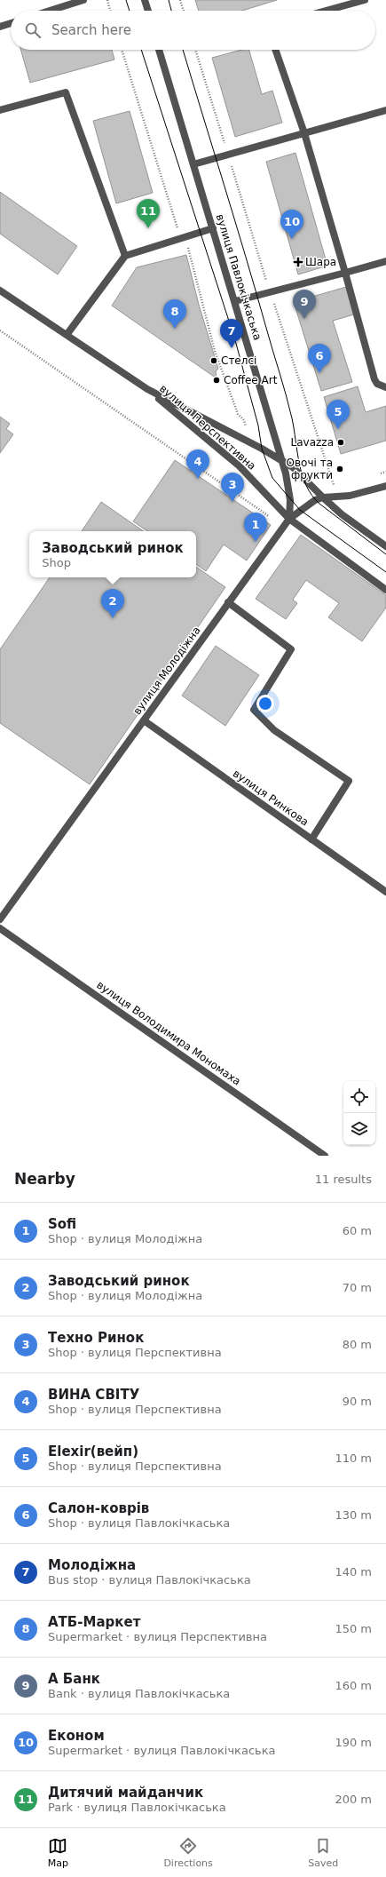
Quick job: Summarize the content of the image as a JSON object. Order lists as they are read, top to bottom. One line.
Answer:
{"streets":{"street":["вулиця Павлокічкаська","вулиця Перспективна","вулиця Молодіжна","вулиця Ринкова","вулиця Володимира Мономаха"]},"crossings":[["вулиця Павлокічкаська","вулиця Перспективна"],["вулиця Павлокічкаська","вулиця Молодіжна"],["вулиця Перспективна","вулиця Молодіжна"],["вулиця Молодіжна","вулиця Ринкова"]],"places":{"health":["Шара"],"other":["Стелсі","Coffee Art","Lavazza","Овочі та фрукти"]},"page":{"search":"Search here","pins":["11","10","9","8","7","6","5","4","3","1","2"],"popup":["Заводський ринок","Shop"],"heading":["Nearby","11 results"],"list":[{"mark":"1","name":"Sofi","note":"Shop · вулиця Молодіжна","value":"60 m"},{"mark":"2","name":"Заводський ринок","note":"Shop · вулиця Молодіжна","value":"70 m"},{"mark":"3","name":"Техно Ринок","note":"Shop · вулиця Перспективна","value":"80 m"},{"mark":"4","name":"ВИНА СВІТУ","note":"Shop · вулиця Перспективна","value":"90 m"},{"mark":"5","name":"Elexir(вейп)","note":"Shop · вулиця Перспективна","value":"110 m"},{"mark":"6","name":"Салон-коврів","note":"Shop · вулиця Павлокічкаська","value":"130 m"},{"mark":"7","name":"Молодіжна","note":"Bus stop · вулиця Павлокічкаська","value":"140 m"},{"mark":"8","name":"АТБ-Маркет","note":"Supermarket · вулиця Перспективна","value":"150 m"},{"mark":"9","name":"А Банк","note":"Bank · вулиця Павлокічкаська","value":"160 m"},{"mark":"10","name":"Економ","note":"Supermarket · вулиця Павлокічкаська","value":"190 m"},{"mark":"11","name":"Дитячий майданчик","note":"Park · вулиця Павлокічкаська","value":"200 m"}],"nav":["Map","Directions","Saved"]}}
